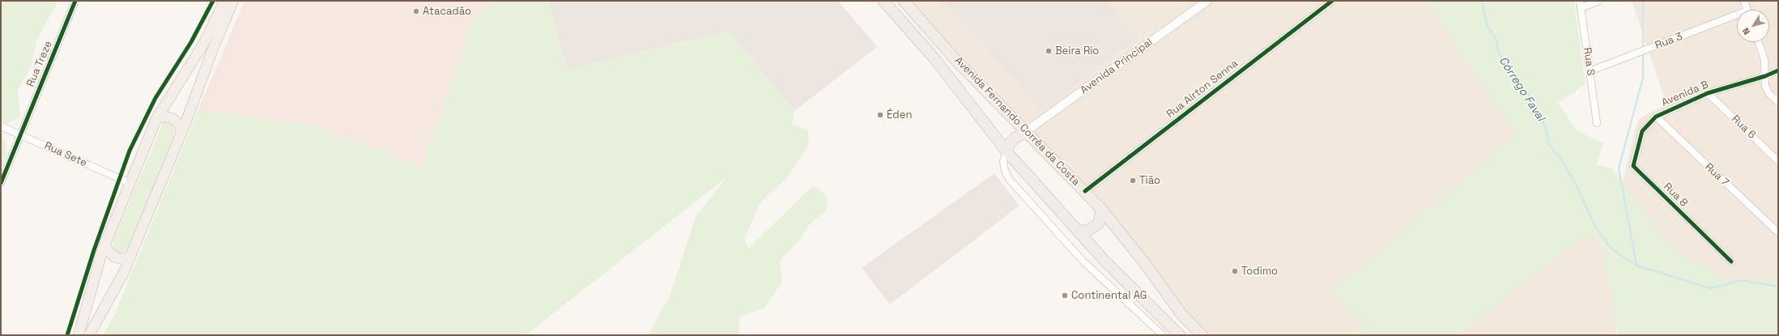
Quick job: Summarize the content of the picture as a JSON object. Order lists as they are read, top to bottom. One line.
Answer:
{"streets":{"highway":["Avenida Fernando Corrêa da Costa"],"street":["Rua 3","Rua S","Rua Treze","Avenida Principal","Rua Airton Senna","Avenida B","Rua 6","Rua Sete","Rua 7","Rua 8"]},"crossings":[["Rua 3","Rua S"],["Rua Treze","Rua Sete"],["Avenida Principal","Avenida Fernando Corrêa da Costa"],["Rua Airton Senna","Avenida Fernando Corrêa da Costa"],["Avenida B","Rua 6"],["Avenida B","Rua 7"],["Avenida B","Rua 8"]],"water":["Córrego Faval"],"places":["Atacadão","Beira Rio","Éden","Tião","Todimo","Continental AG"],"north":"bottom left"}
